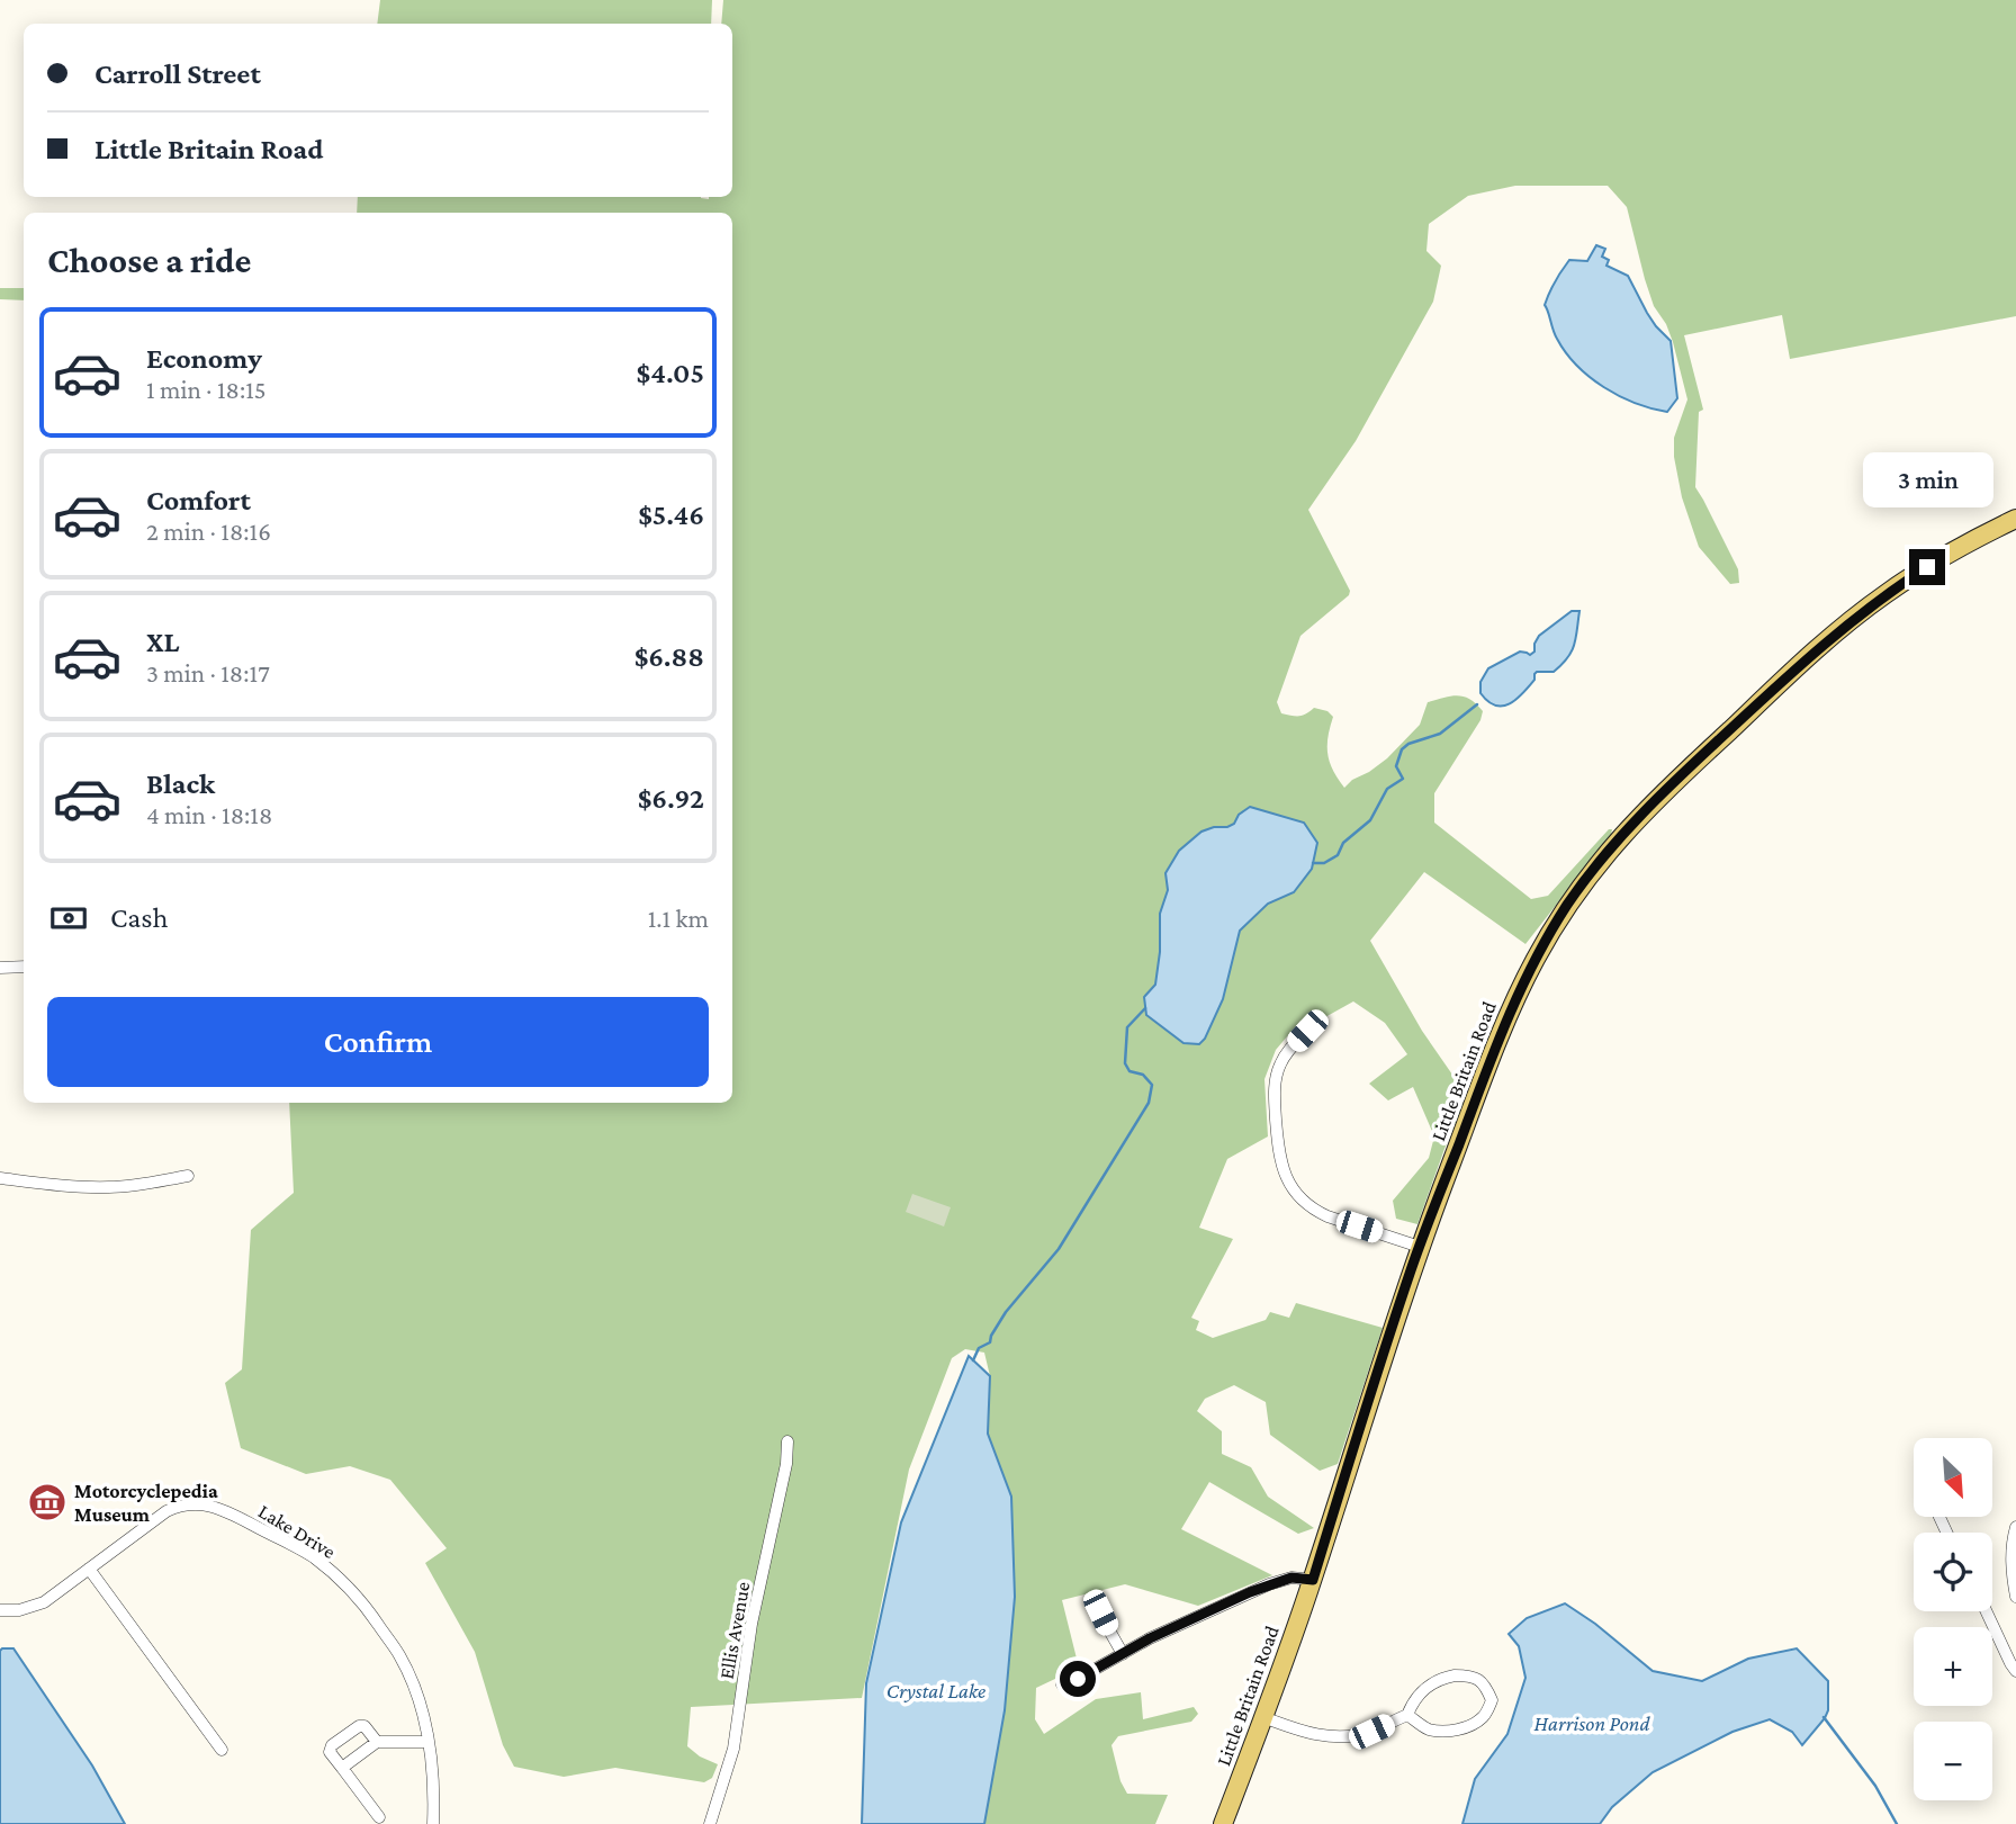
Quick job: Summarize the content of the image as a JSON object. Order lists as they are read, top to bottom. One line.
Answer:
{"streets":{"main road":["Little Britain Road"],"street":["Lake Drive","Ellis Avenue"]},"water":["Crystal Lake","Harrison Pond"],"places":{"museum":["Motorcyclepedia Museum"]},"north":"bottom right","page":{"banner":["Carroll Street","Little Britain Road"],"heading":"Choose a ride","list":[{"name":"Economy","note":"1 min · 18:15","value":"$4.05"},{"name":"Comfort","note":"2 min · 18:16","value":"$5.46"},{"name":"XL","note":"3 min · 18:17","value":"$6.88"},{"name":"Black","note":"4 min · 18:18","value":"$6.92"}],"bubble":"3 min","pay":["Cash","1.1 km"],"buttons":"Confirm","map_buttons":["+","−"]}}
